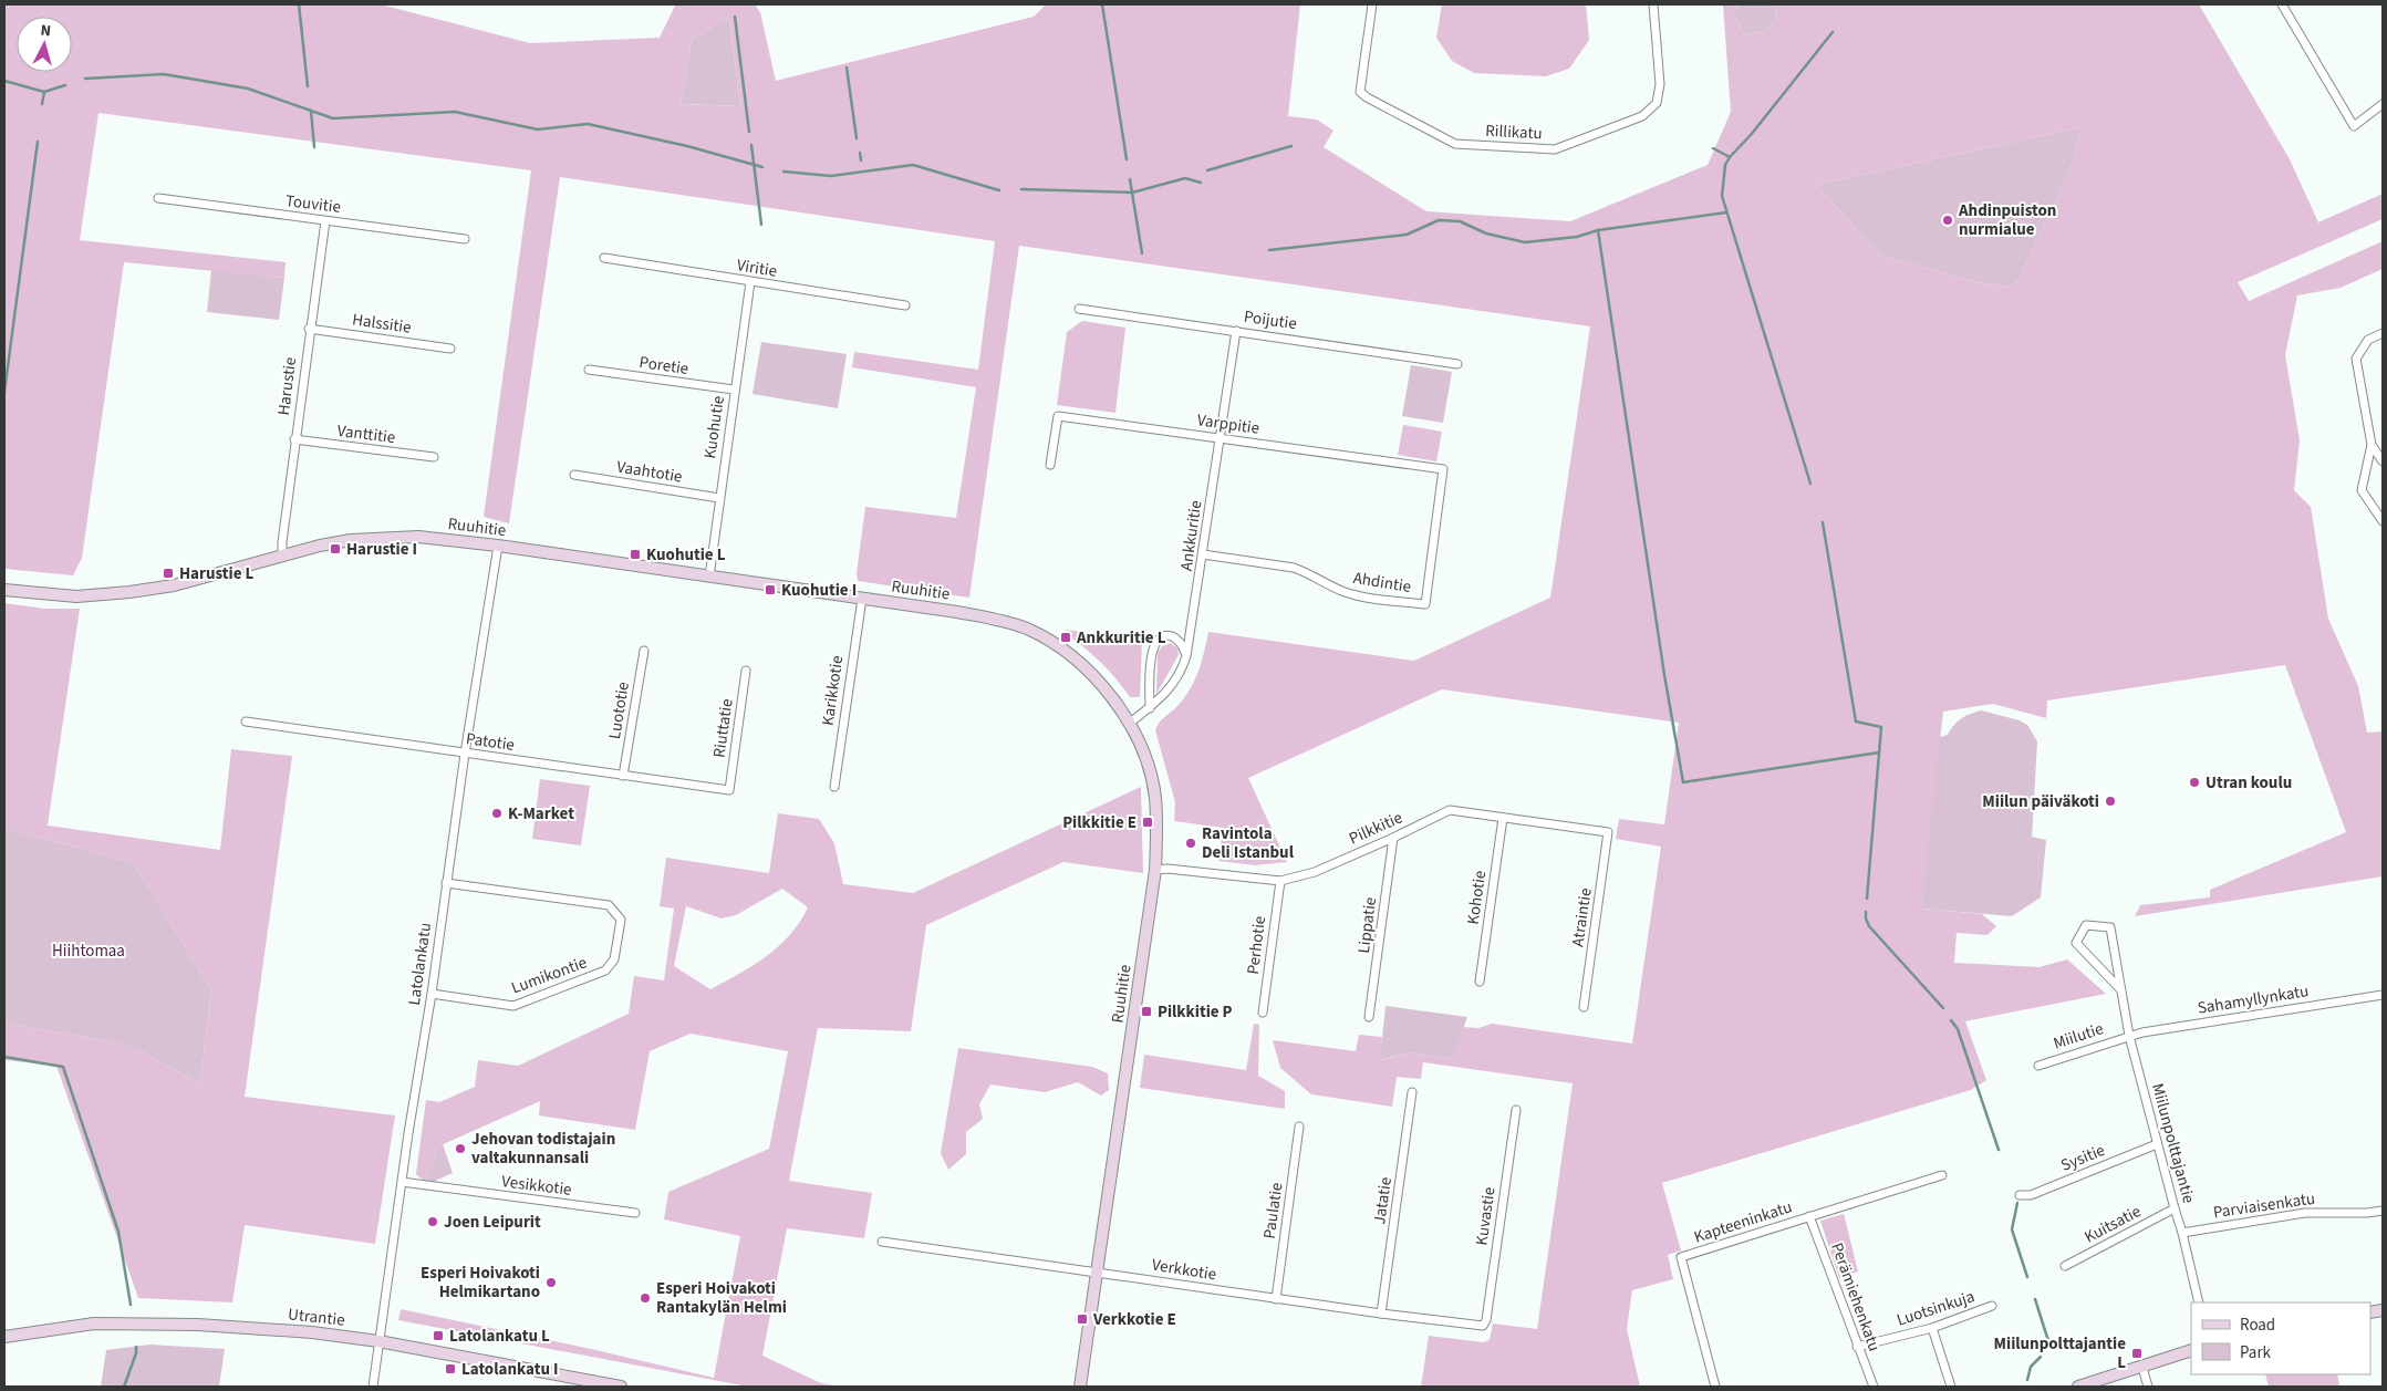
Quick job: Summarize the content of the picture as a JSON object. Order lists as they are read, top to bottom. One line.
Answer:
{"streets":{"street":["Rillikatu","Touvitie","Viritie","Poijutie","Halssitie","Poretie","Harustie","Varppitie","Kuohutie","Vanttitie","Vaahtotie","Ruuhitie","Ankkuritie","Ahdintie","Karikkotie","Luototie","Riuttatie","Patotie","Pilkkitie","Kohotie","Atraintie","Lippatie","Perhotie","Latolankatu","Lumikontie","Sahamyllynkatu","Miilutie","Miilunpolttajantie","Sysitie","Vesikkotie","Jatatie","Parviaisenkatu","Paulatie","Kuvastie","Kapteeninkatu","Kuitsatie","Verkkotie","Perämiehenkatu","Luotsinkuja","Utrantie"]},"crossings":[["Touvitie","Harustie"],["Viritie","Kuohutie"],["Poijutie","Ankkuritie"],["Halssitie","Harustie"],["Poretie","Kuohutie"],["Harustie","Vanttitie"],["Harustie","Ruuhitie"],["Varppitie","Ankkuritie"],["Varppitie","Ahdintie"],["Kuohutie","Vaahtotie"],["Kuohutie","Ruuhitie"],["Ruuhitie","Ankkuritie"],["Ruuhitie","Karikkotie"],["Ruuhitie","Pilkkitie"],["Ruuhitie","Latolankatu"],["Ruuhitie","Verkkotie"],["Ankkuritie","Ahdintie"],["Luototie","Patotie"],["Riuttatie","Patotie"],["Patotie","Latolankatu"],["Pilkkitie","Kohotie"],["Pilkkitie","Atraintie"],["Pilkkitie","Lippatie"],["Pilkkitie","Perhotie"],["Latolankatu","Lumikontie"],["Latolankatu","Vesikkotie"],["Latolankatu","Utrantie"],["Sahamyllynkatu","Miilutie"],["Sahamyllynkatu","Miilunpolttajantie"],["Miilutie","Miilunpolttajantie"],["Miilunpolttajantie","Sysitie"],["Miilunpolttajantie","Parviaisenkatu"],["Miilunpolttajantie","Kuitsatie"],["Jatatie","Verkkotie"],["Paulatie","Verkkotie"],["Kuvastie","Verkkotie"],["Kapteeninkatu","Perämiehenkatu"],["Perämiehenkatu","Luotsinkuja"]],"parks":["Hiihtomaa"],"places":{"other":["Ahdinpuiston nurmialue","Utran koulu","Miilun päiväkoti","K-Market","Ravintola Deli Istanbul","Jehovan todistajain valtakunnansali","Joen Leipurit","Esperi Hoivakoti Helmikartano","Esperi Hoivakoti Rantakylän Helmi"],"transit":["Harustie I","Kuohutie L","Harustie L","Kuohutie I","Ankkuritie L","Pilkkitie E","Pilkkitie P","Verkkotie E","Latolankatu L","Miilunpolttajantie L","Latolankatu I"]},"legend":["Road","Park"],"north":"top"}
